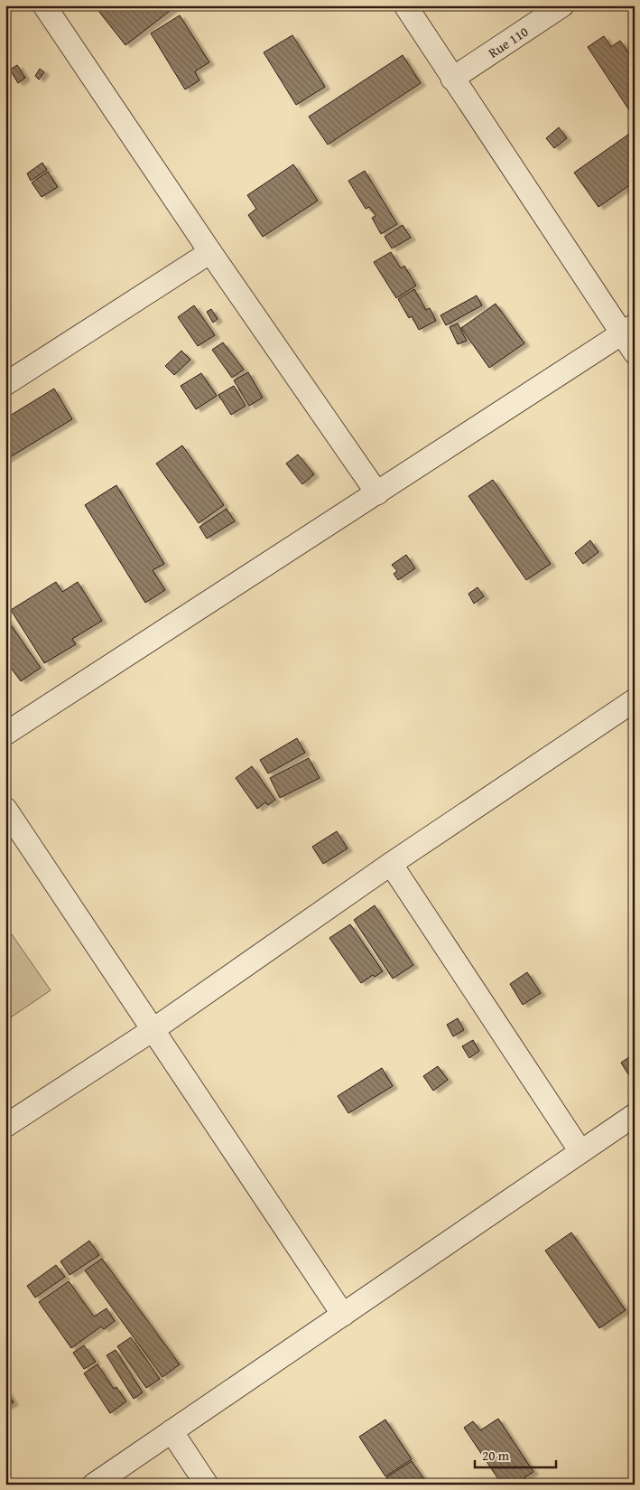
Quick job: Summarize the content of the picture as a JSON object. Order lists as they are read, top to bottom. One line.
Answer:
{"streets":{"street":["Rue 110"]},"scale_bar":"20 m"}
